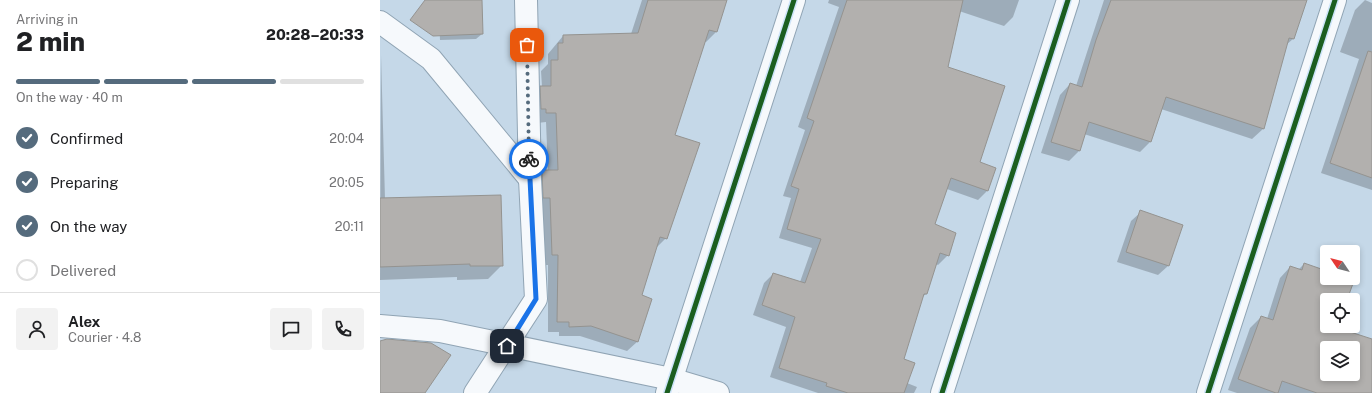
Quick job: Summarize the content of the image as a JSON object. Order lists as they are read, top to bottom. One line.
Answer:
{"north":"top left","page":{"heading":["2 min","Arriving in","20:28–20:33"],"panel":["Alex","Courier · 4.8"],"bar":"On the way · 40 m","list":[["Confirmed","20:04"],["Preparing","20:05"],["On the way","20:11"],"Delivered"]}}
